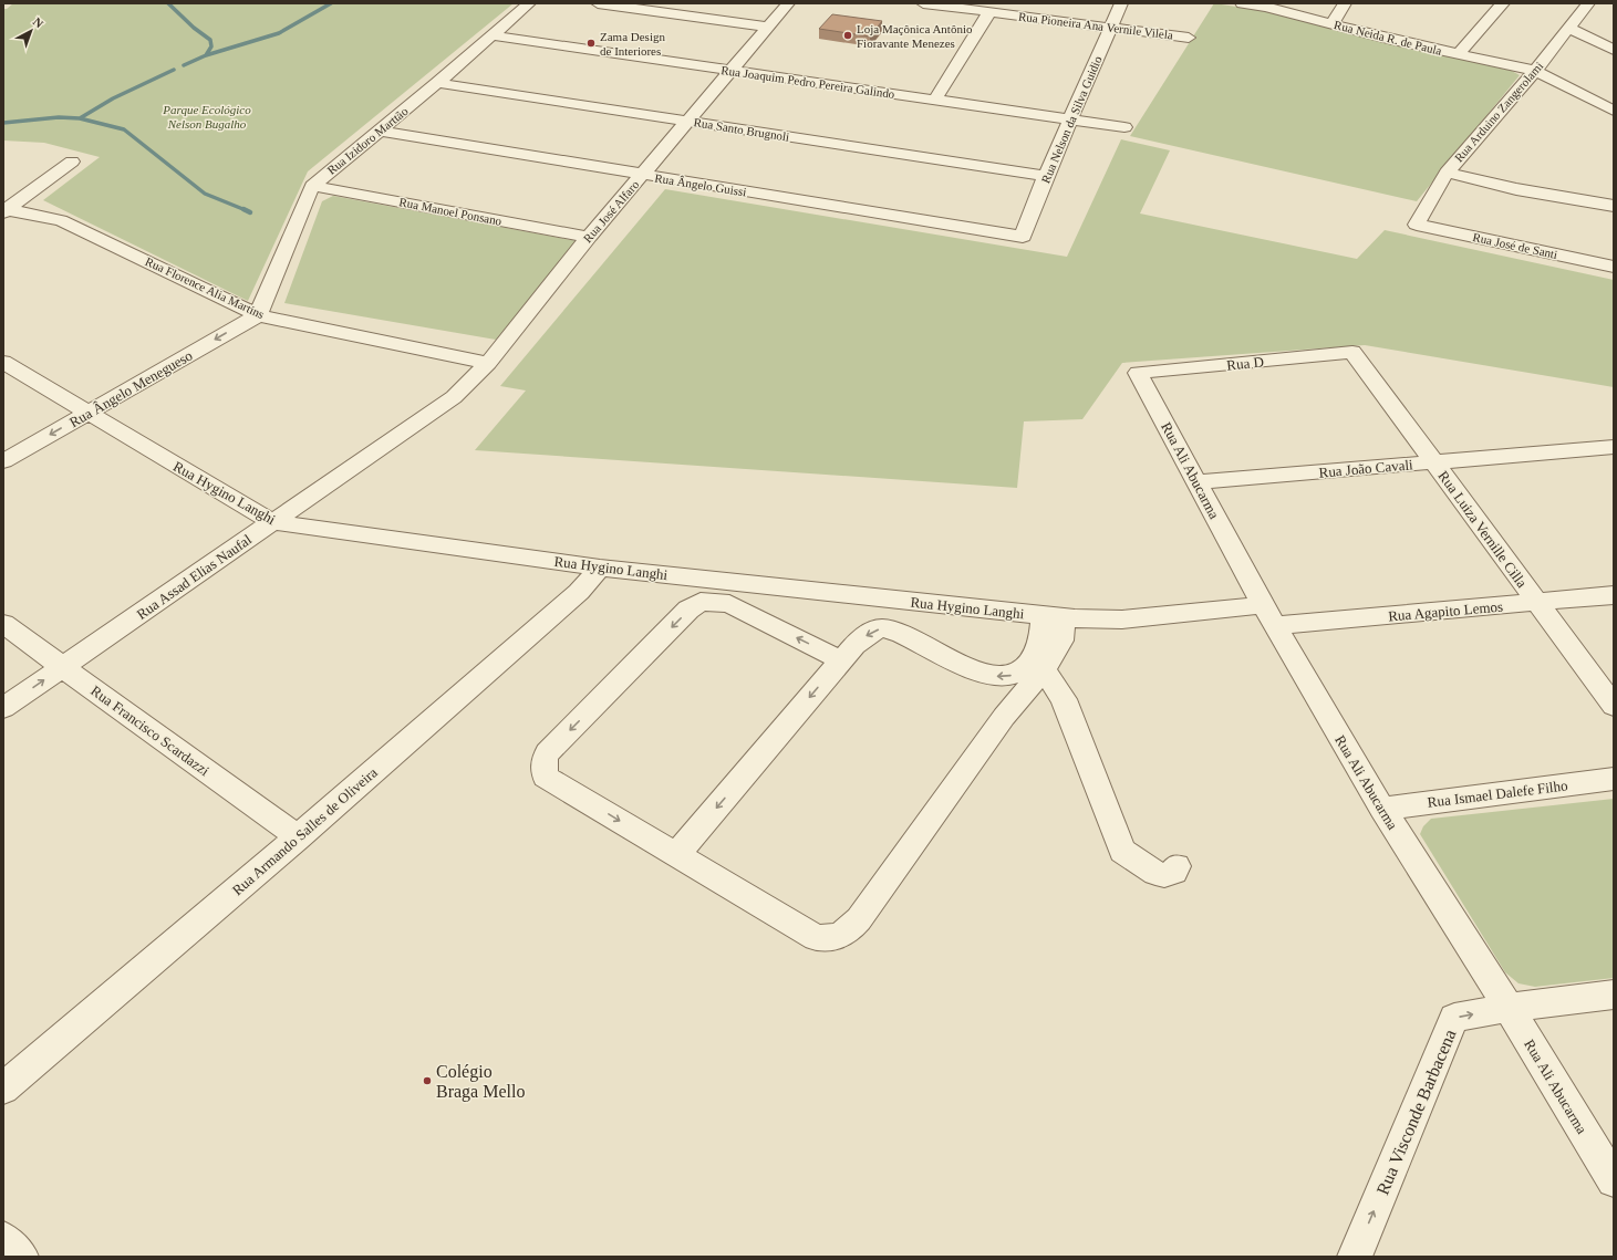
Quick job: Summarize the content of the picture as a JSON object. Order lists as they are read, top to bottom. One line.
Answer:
{"streets":{"street":["Rua Pioneira Ana Vernile Vilela","Rua Neida R. de Paula","Rua Joaquim Pedro Pereira Galindo","Rua Arduino Zangerolami","Rua Nelson da Silva Guidio","Rua Santo Brugnoli","Rua Izidoro Marttão","Rua Ângelo Guissi","Rua Manoel Ponsano","Rua José Alfaro","Rua José de Santi","Rua Florence Alia Martins","Rua D","Rua Ângelo Menegueso","Rua João Cavali","Rua Ali Abucarma","Rua Hygino Langhi","Rua Luiza Vernille Cilla","Rua Assad Elias Naufal","Rua Agapito Lemos","Rua Francisco Scardazzi","Rua Ismael Dalefe Filho","Rua Armando Salles de Oliveira","Rua Visconde Barbacena"]},"crossings":[["Rua Pioneira Ana Vernile Vilela","Rua Nelson da Silva Guidio"],["Rua Neida R. de Paula","Rua Arduino Zangerolami"],["Rua Joaquim Pedro Pereira Galindo","Rua Nelson da Silva Guidio"],["Rua Joaquim Pedro Pereira Galindo","Rua Izidoro Marttão"],["Rua Joaquim Pedro Pereira Galindo","Rua José Alfaro"],["Rua Arduino Zangerolami","Rua José de Santi"],["Rua Nelson da Silva Guidio","Rua Santo Brugnoli"],["Rua Nelson da Silva Guidio","Rua Ângelo Guissi"],["Rua Santo Brugnoli","Rua Izidoro Marttão"],["Rua Santo Brugnoli","Rua José Alfaro"],["Rua Izidoro Marttão","Rua Ângelo Guissi"],["Rua Izidoro Marttão","Rua Manoel Ponsano"],["Rua Izidoro Marttão","Rua Florence Alia Martins"],["Rua Izidoro Marttão","Rua Ângelo Menegueso"],["Rua Ângelo Guissi","Rua José Alfaro"],["Rua Manoel Ponsano","Rua José Alfaro"],["Rua José Alfaro","Rua Florence Alia Martins"],["Rua José Alfaro","Rua Assad Elias Naufal"],["Rua Florence Alia Martins","Rua Ângelo Menegueso"],["Rua Florence Alia Martins","Rua Assad Elias Naufal"],["Rua D","Rua Ali Abucarma"],["Rua D","Rua Luiza Vernille Cilla"],["Rua Ângelo Menegueso","Rua Hygino Langhi"],["Rua João Cavali","Rua Ali Abucarma"],["Rua João Cavali","Rua Luiza Vernille Cilla"],["Rua Ali Abucarma","Rua Hygino Langhi"],["Rua Ali Abucarma","Rua Agapito Lemos"],["Rua Ali Abucarma","Rua Ismael Dalefe Filho"],["Rua Ali Abucarma","Rua Visconde Barbacena"],["Rua Hygino Langhi","Rua Assad Elias Naufal"],["Rua Hygino Langhi","Rua Agapito Lemos"],["Rua Hygino Langhi","Rua Armando Salles de Oliveira"],["Rua Luiza Vernille Cilla","Rua Agapito Lemos"],["Rua Assad Elias Naufal","Rua Francisco Scardazzi"],["Rua Francisco Scardazzi","Rua Armando Salles de Oliveira"]],"one_way":["Rua Ângelo Menegueso","Rua Visconde Barbacena"],"parks":["Parque Ecológico Nelson Bugalho"],"places":["Loja Maçônica Antônio Fioravante Menezes","Zama Design de Interiores","Colégio Braga Mello"],"north":"top right"}
